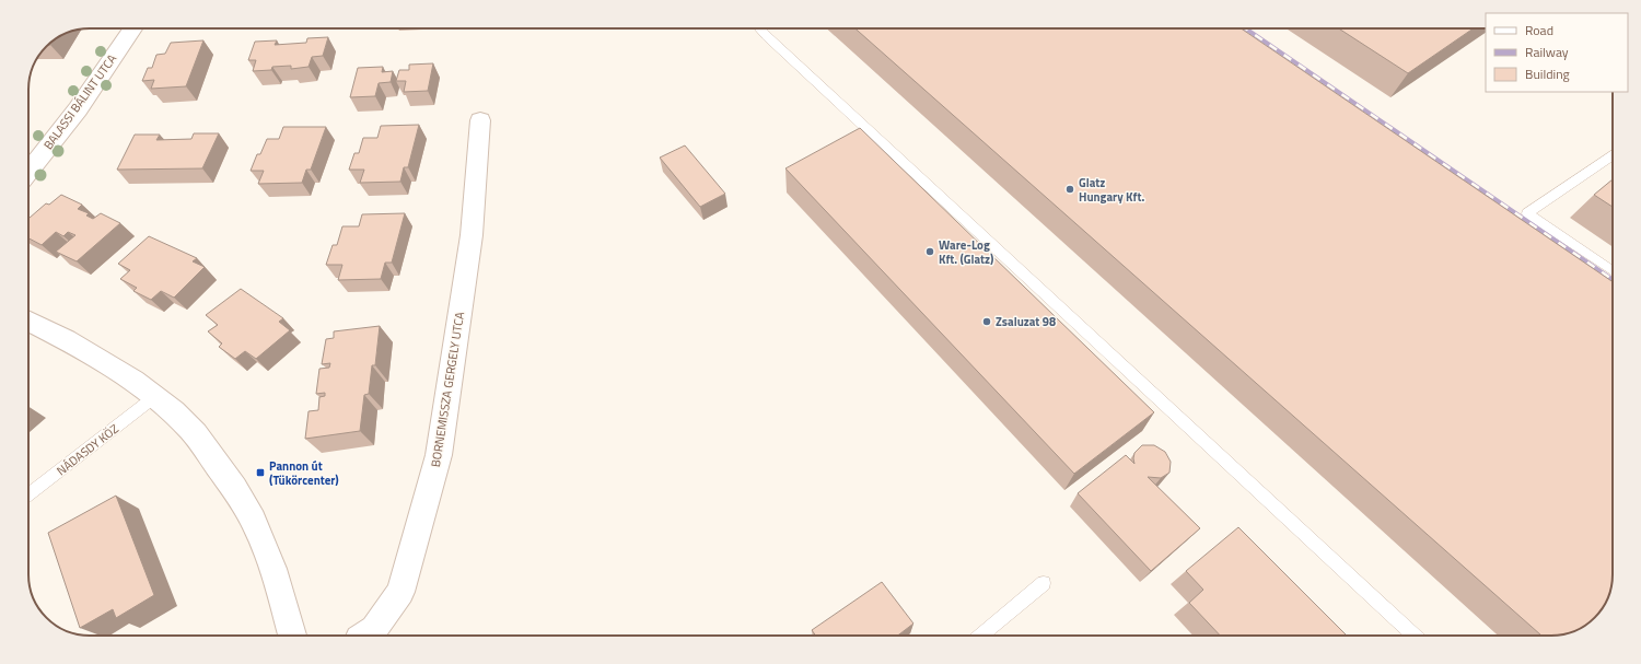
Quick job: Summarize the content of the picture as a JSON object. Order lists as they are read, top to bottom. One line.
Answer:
{"streets":{"street":["BALASSI BÁLINT UTCA","BORNEMISSZA GERGELY UTCA"],"lane":["NÁDASDY KÖZ"]},"places":{"other":["Glatz Hungary Kft.","Ware-Log Kft. (Glatz)","Zsaluzat 98"],"transit":["Pannon út (Tükörcenter)"]},"legend":["Road","Railway","Building"]}
